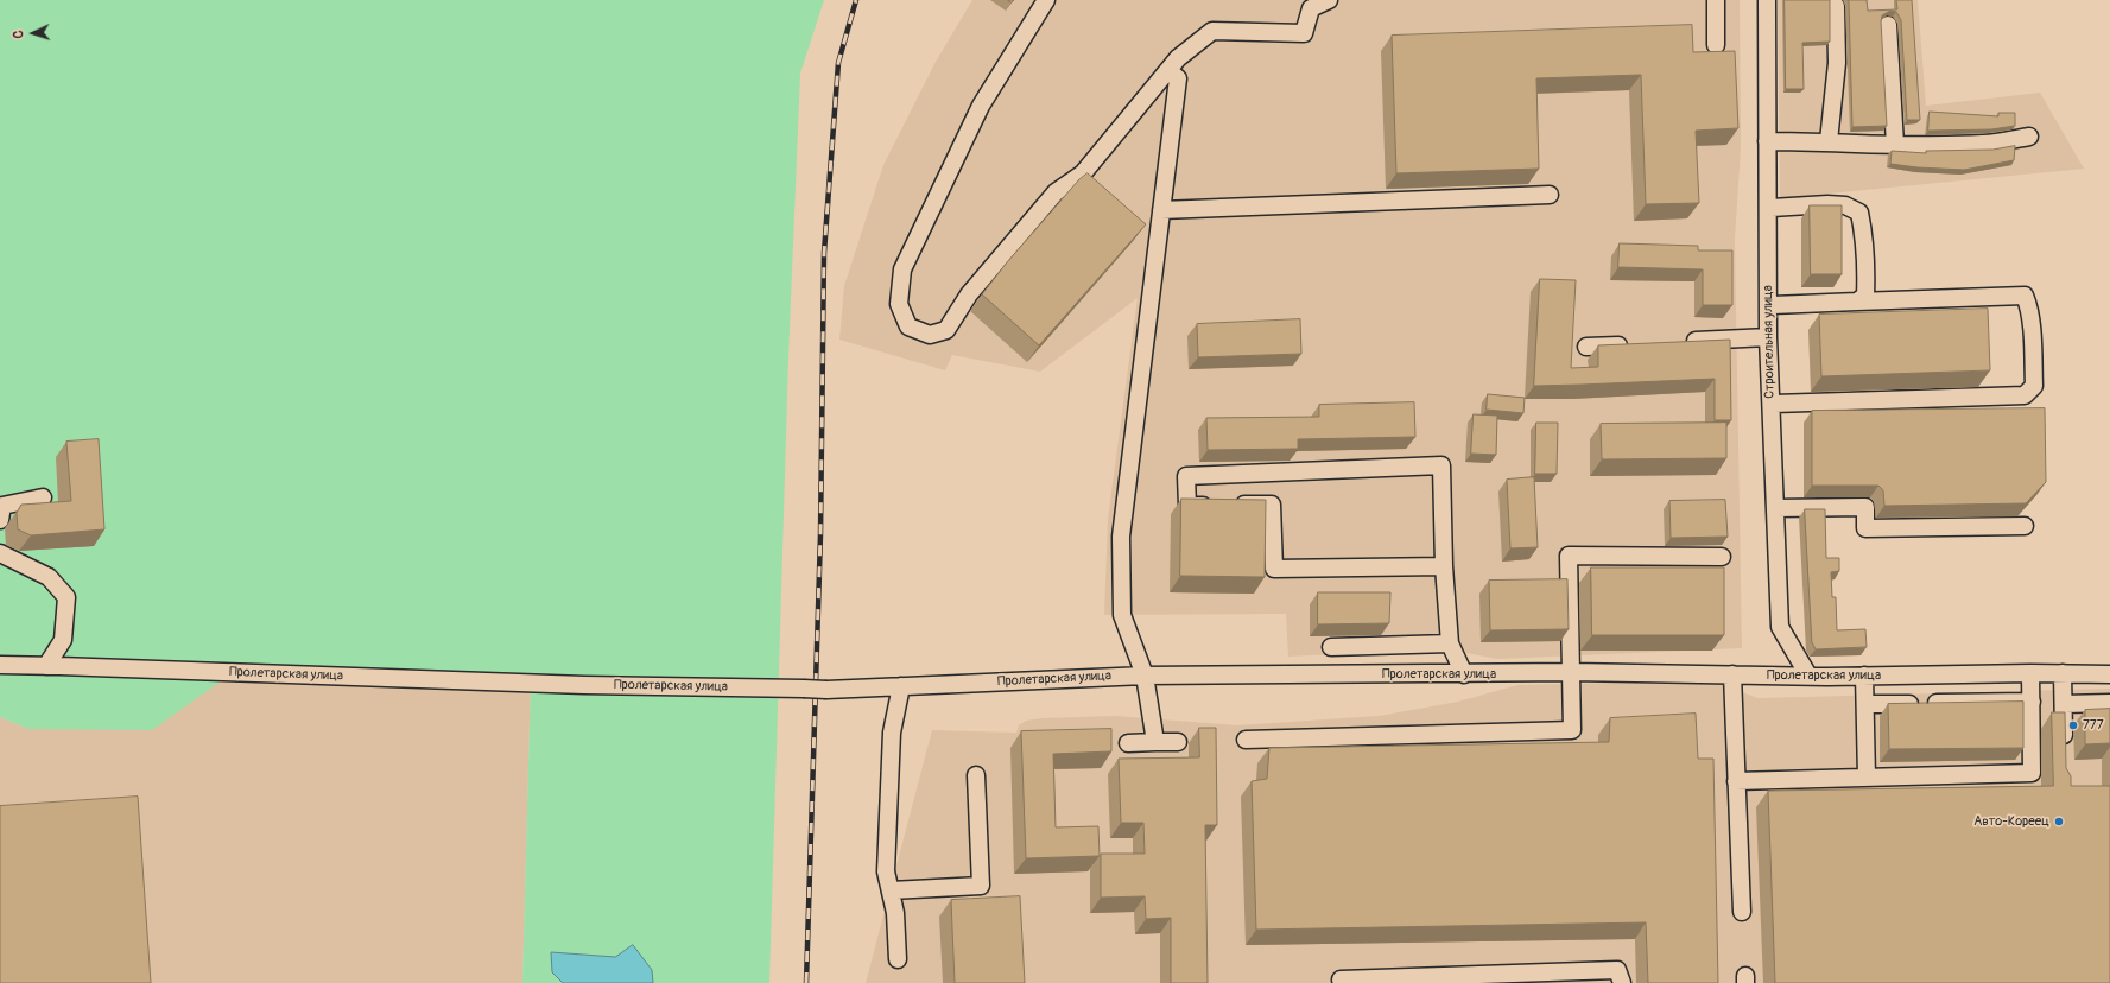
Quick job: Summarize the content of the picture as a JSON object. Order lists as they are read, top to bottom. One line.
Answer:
{"streets":{"street":["Строительная улица","Пролетарская улица"]},"crossings":[["Строительная улица","Пролетарская улица"]],"places":["777","Авто-Кореец"],"north":"left"}
